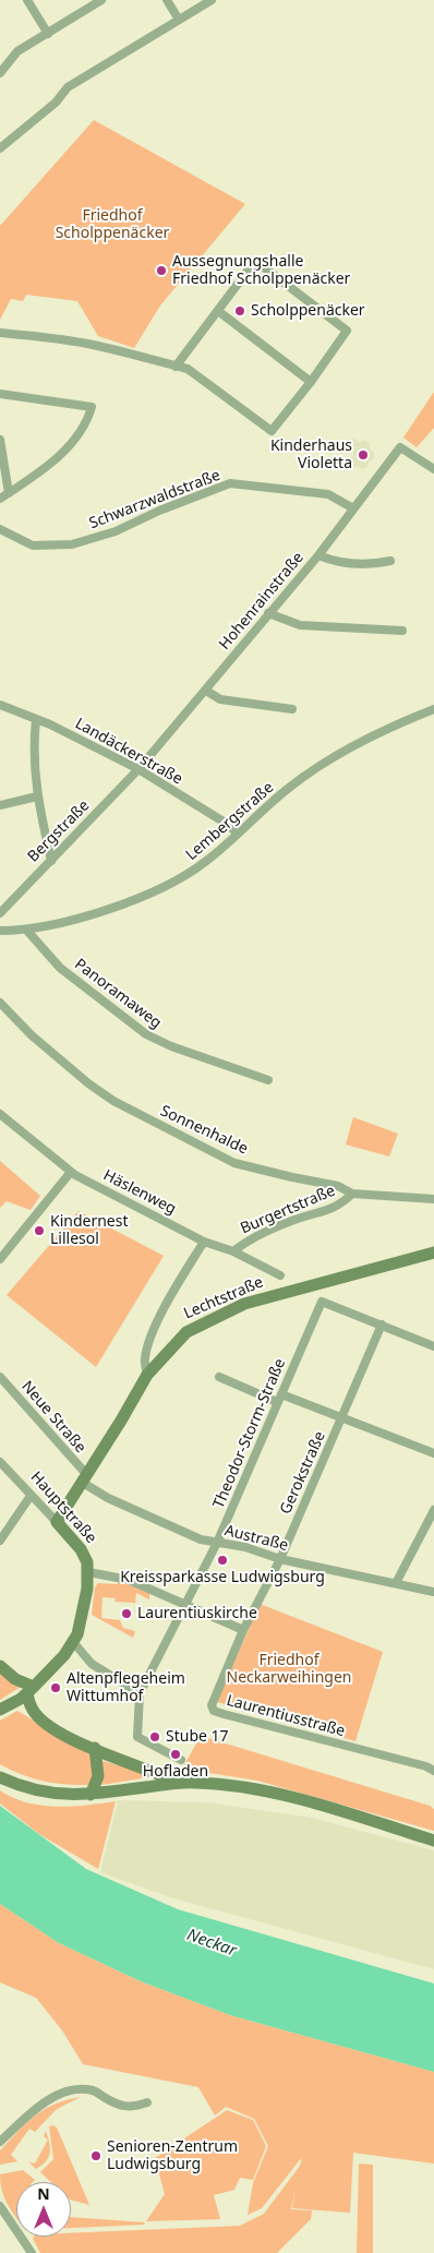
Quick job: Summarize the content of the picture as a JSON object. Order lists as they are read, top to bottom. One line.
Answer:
{"streets":{"street":["Schwarzwaldstraße","Hohenrainstraße","Landäckerstraße","Lembergstraße","Bergstraße","Panoramaweg","Sonnenhalde","Häslenweg","Burgertstraße","Lechtstraße","Neue Straße","Theodor-Storm-Straße","Gerokstraße","Hauptstraße","Austraße","Laurentiusstraße"]},"crossings":[["Schwarzwaldstraße","Hohenrainstraße"],["Hohenrainstraße","Landäckerstraße"],["Hohenrainstraße","Bergstraße"],["Landäckerstraße","Lembergstraße"],["Landäckerstraße","Bergstraße"],["Lembergstraße","Panoramaweg"],["Sonnenhalde","Burgertstraße"],["Häslenweg","Burgertstraße"],["Lechtstraße","Neue Straße"],["Lechtstraße","Hauptstraße"],["Lechtstraße","Austraße"],["Neue Straße","Austraße"],["Theodor-Storm-Straße","Gerokstraße"],["Theodor-Storm-Straße","Austraße"],["Gerokstraße","Austraße"],["Gerokstraße","Laurentiusstraße"]],"water":["Neckar"],"parks":["Friedhof Scholppenäcker","Friedhof Neckarweihingen"],"places":["Aussegnungshalle Friedhof Scholppenäcker","Scholppenäcker","Kinderhaus Violetta","Kindernest Lillesol","Kreissparkasse Ludwigsburg","Laurentiuskirche","Altenpflegeheim Wittumhof","Stube 17","Hofladen","Senioren-Zentrum Ludwigsburg"],"north":"top"}
